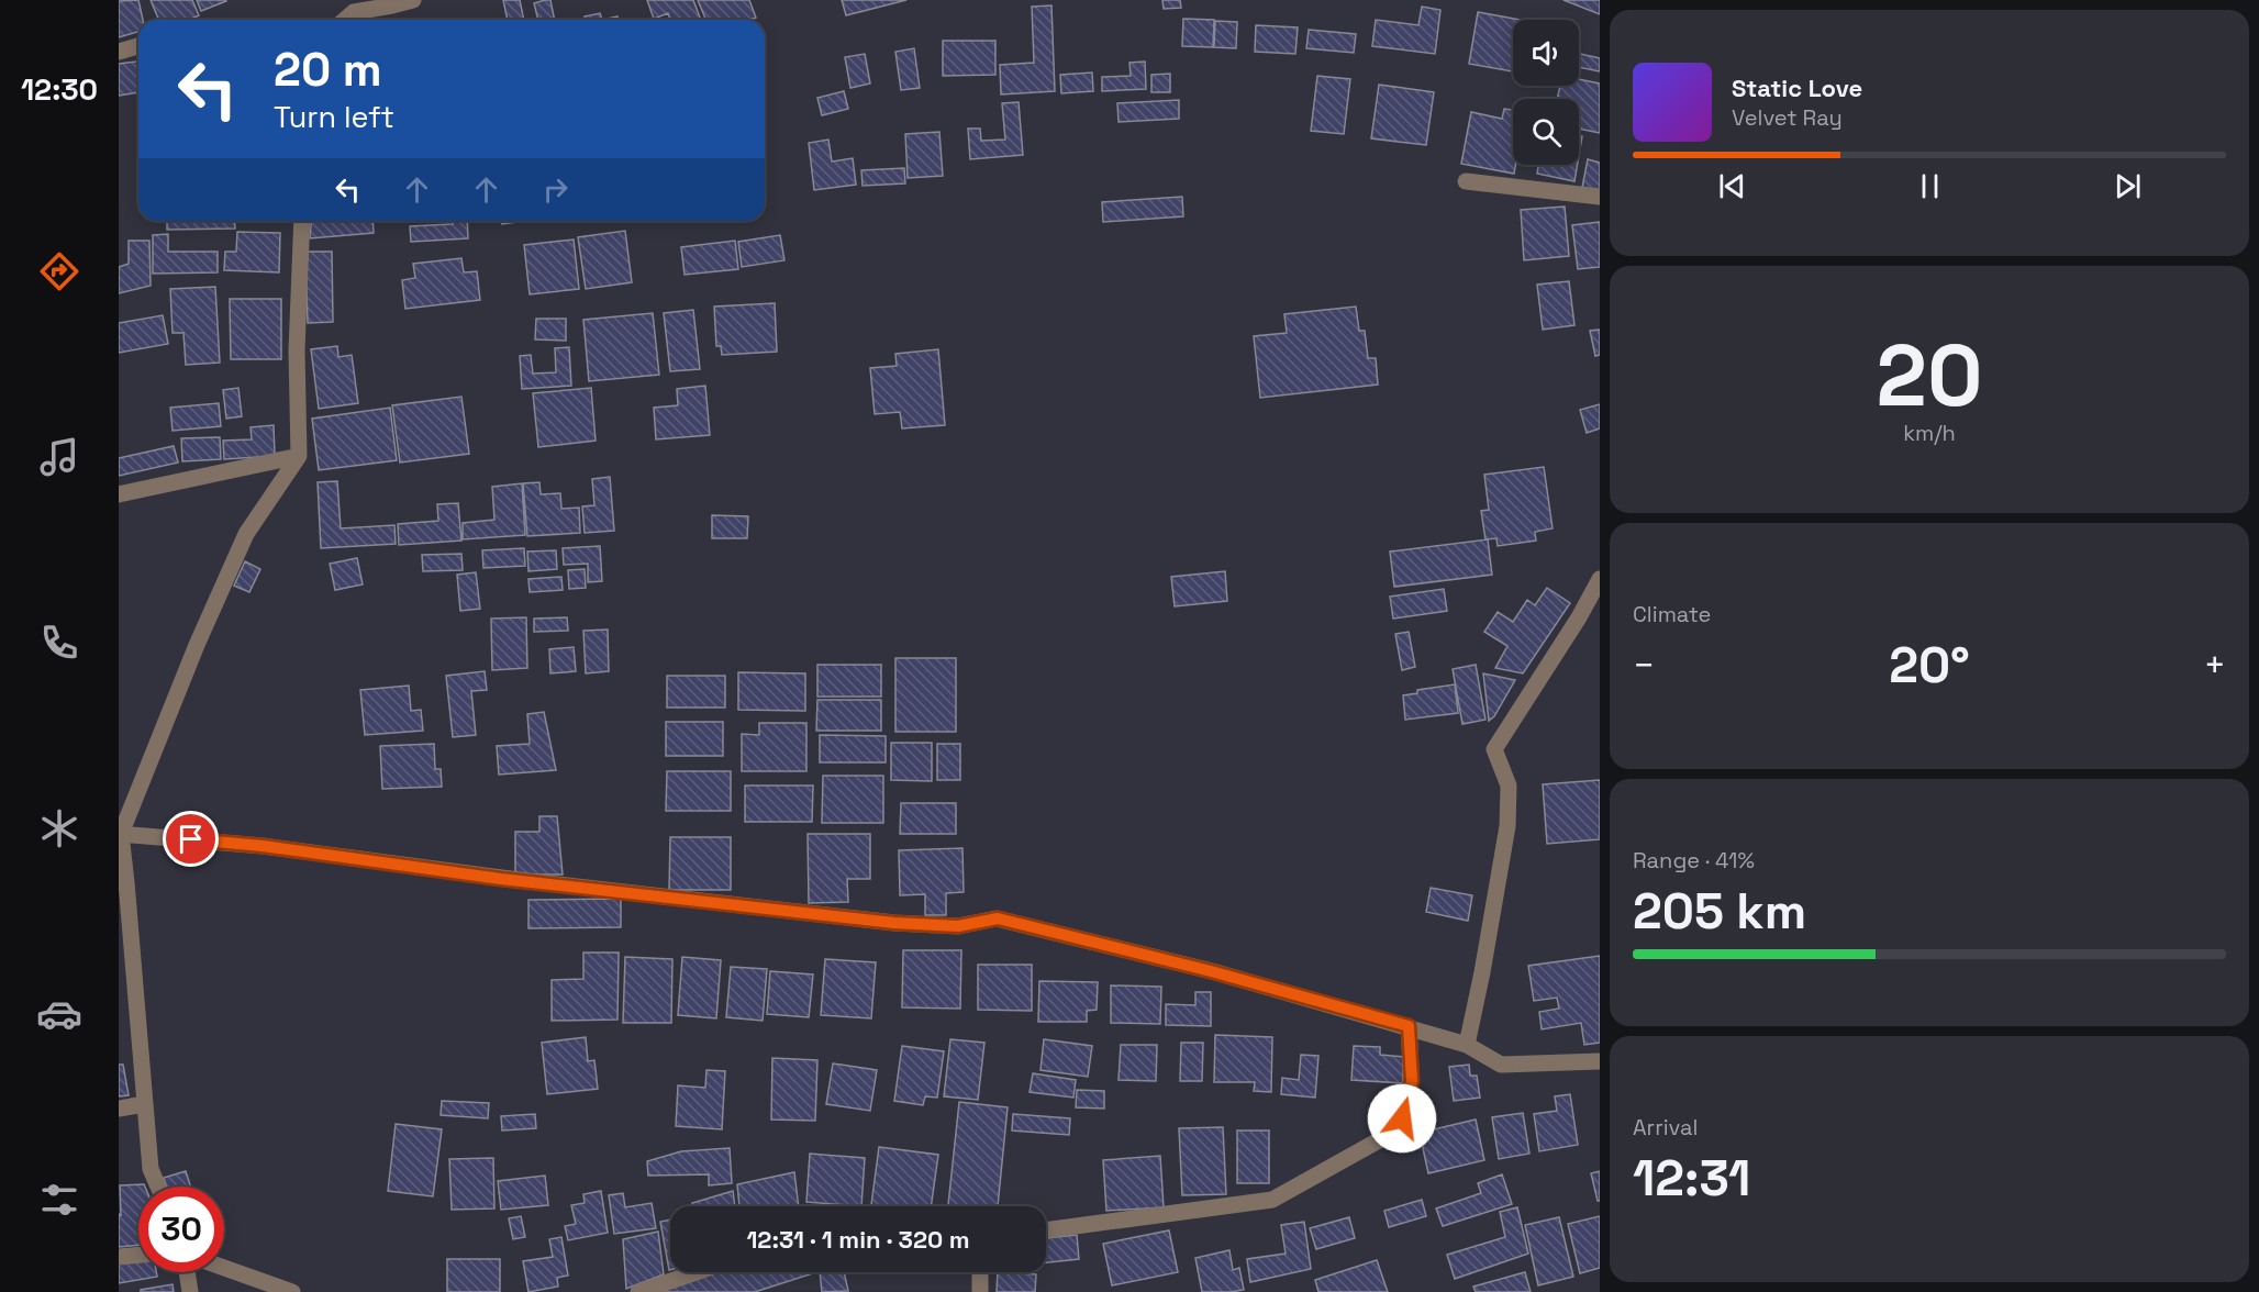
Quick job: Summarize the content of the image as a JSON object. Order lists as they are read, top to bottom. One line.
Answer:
{"page":{"tabs":"12:30","turn":["20 m","Turn left"],"song":["Static Love","Velvet Ray"],"tile":[["20","km/h"],"Climate",["Range · 41%","205 km"],["Arrival","12:31"]],"heat":["−","20°","+"],"limit":"30","trip":"12:31 · 1 min · 320 m"}}
